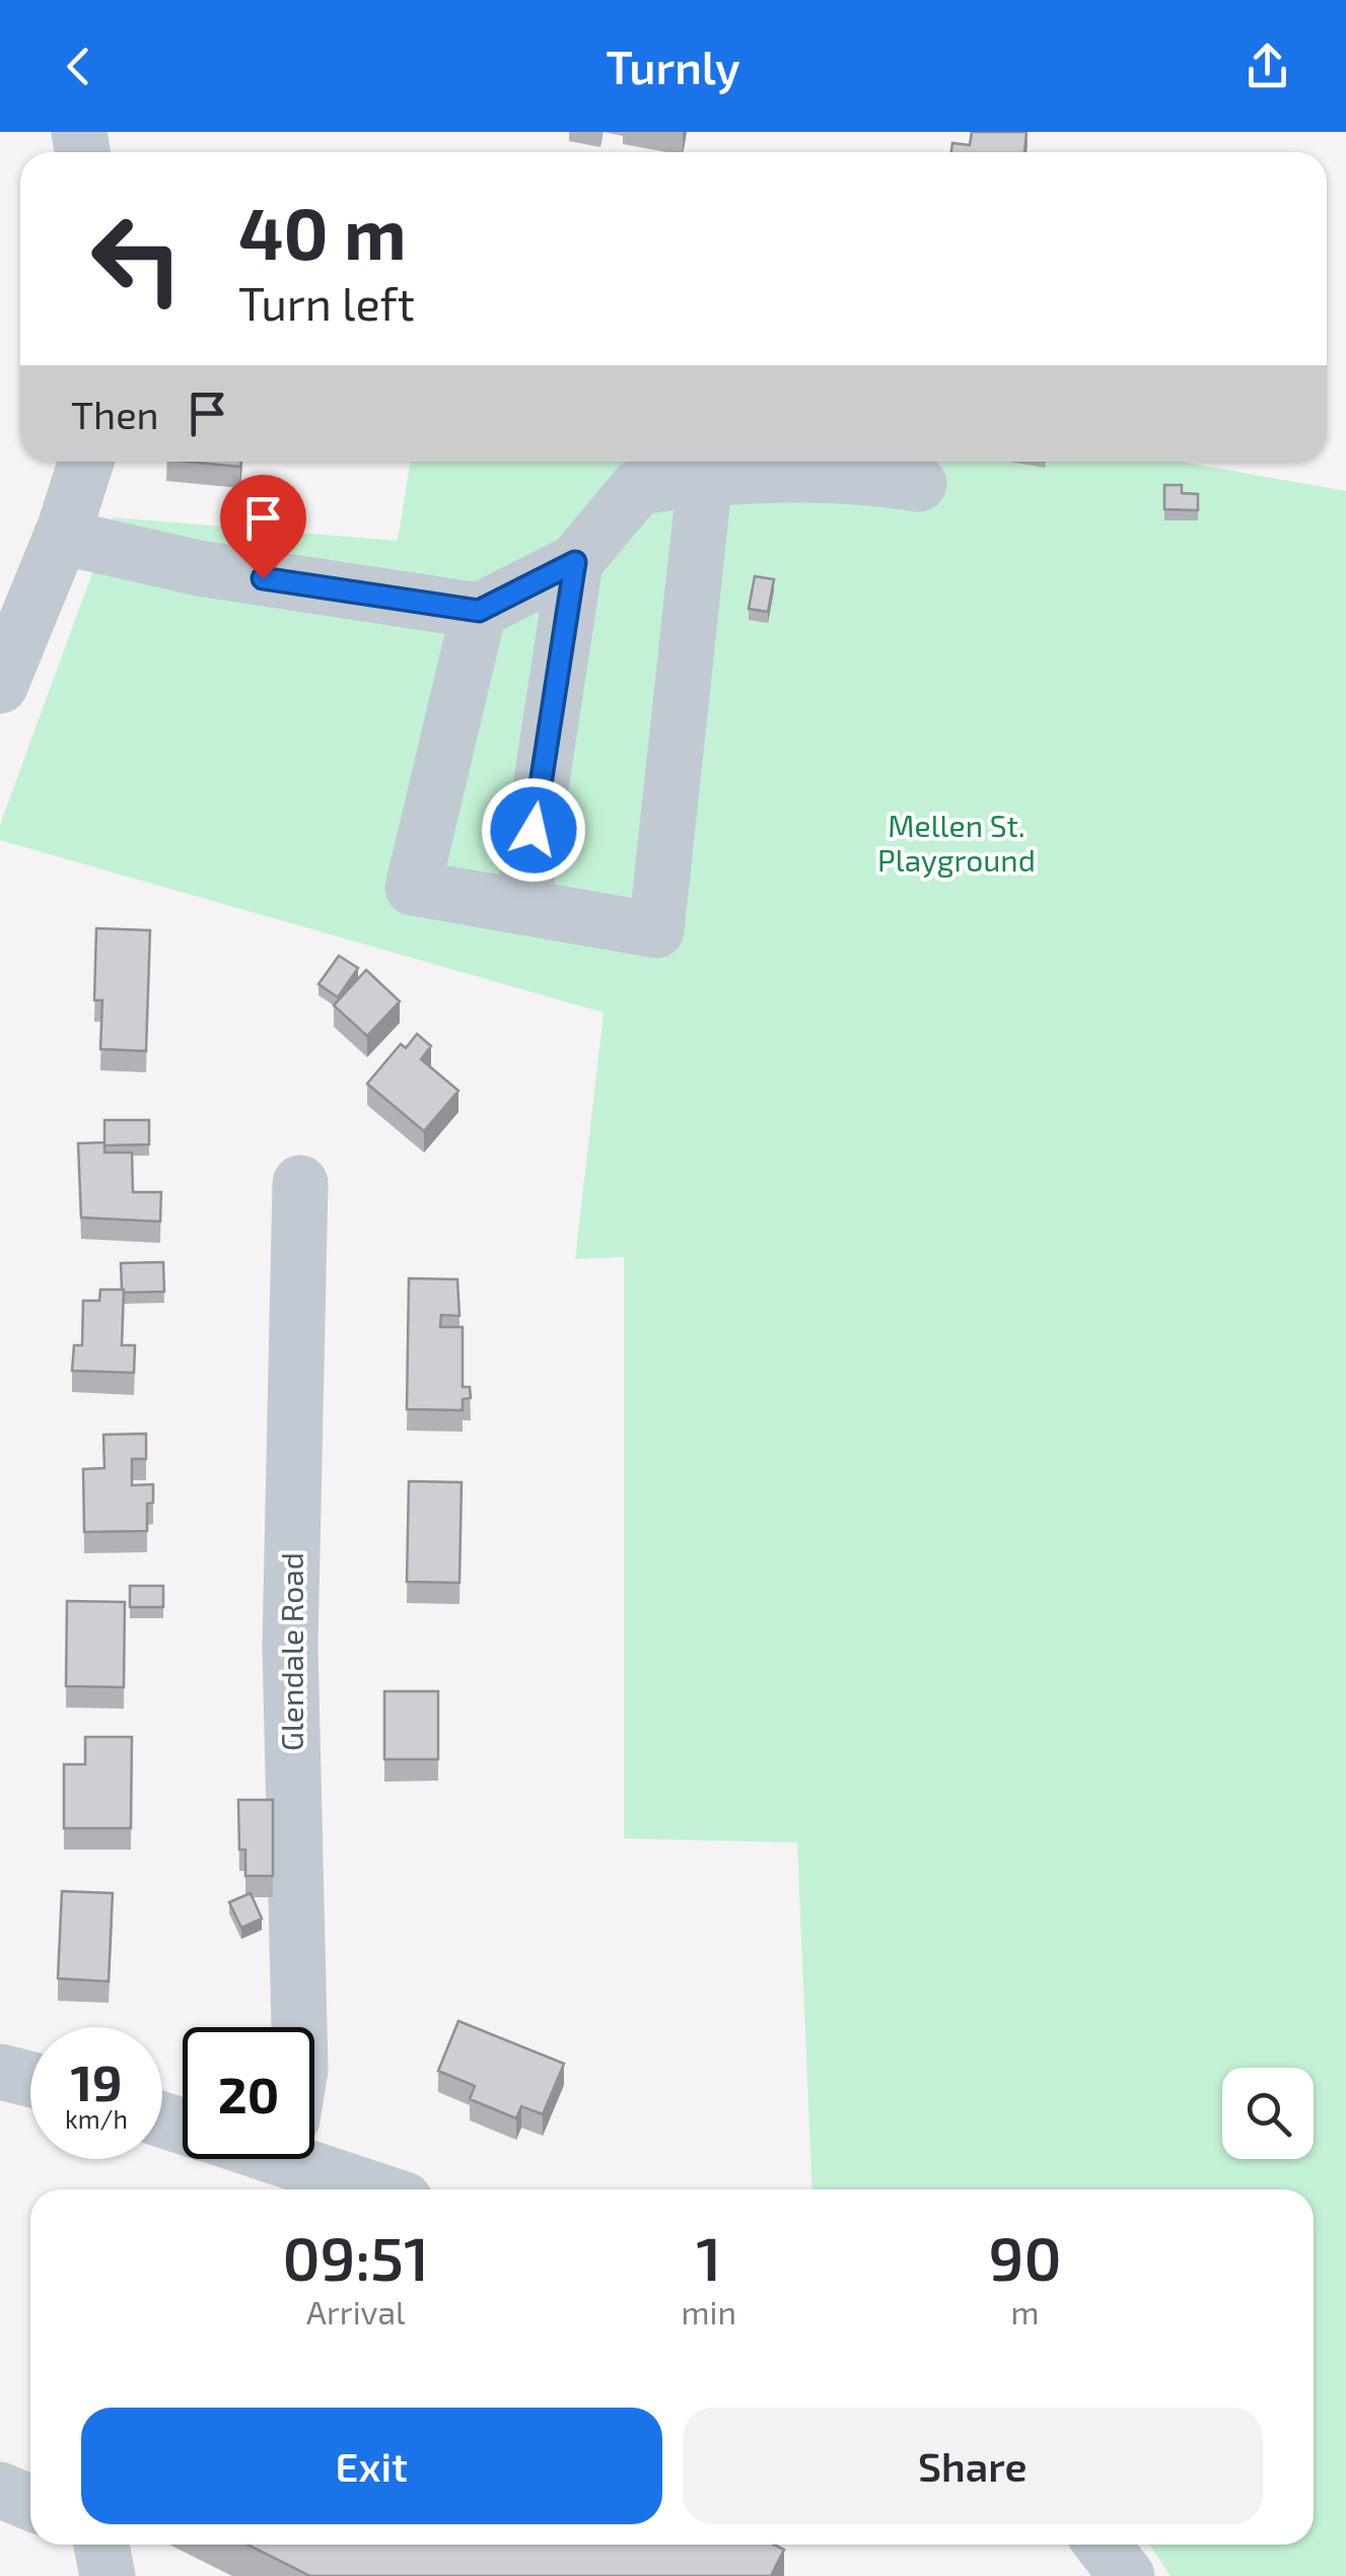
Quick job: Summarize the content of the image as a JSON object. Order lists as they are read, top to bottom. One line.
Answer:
{"streets":{"street":["Glendale Road"]},"parks":["Mellen St. Playground"],"page":{"header":"Turnly","turn":["40 m","Turn left"],"then":"Then","speed":"19 km/h","limit":"20","eta":["09:51","Arrival","1","min","90","m"],"buttons":["Exit","Share"]}}
